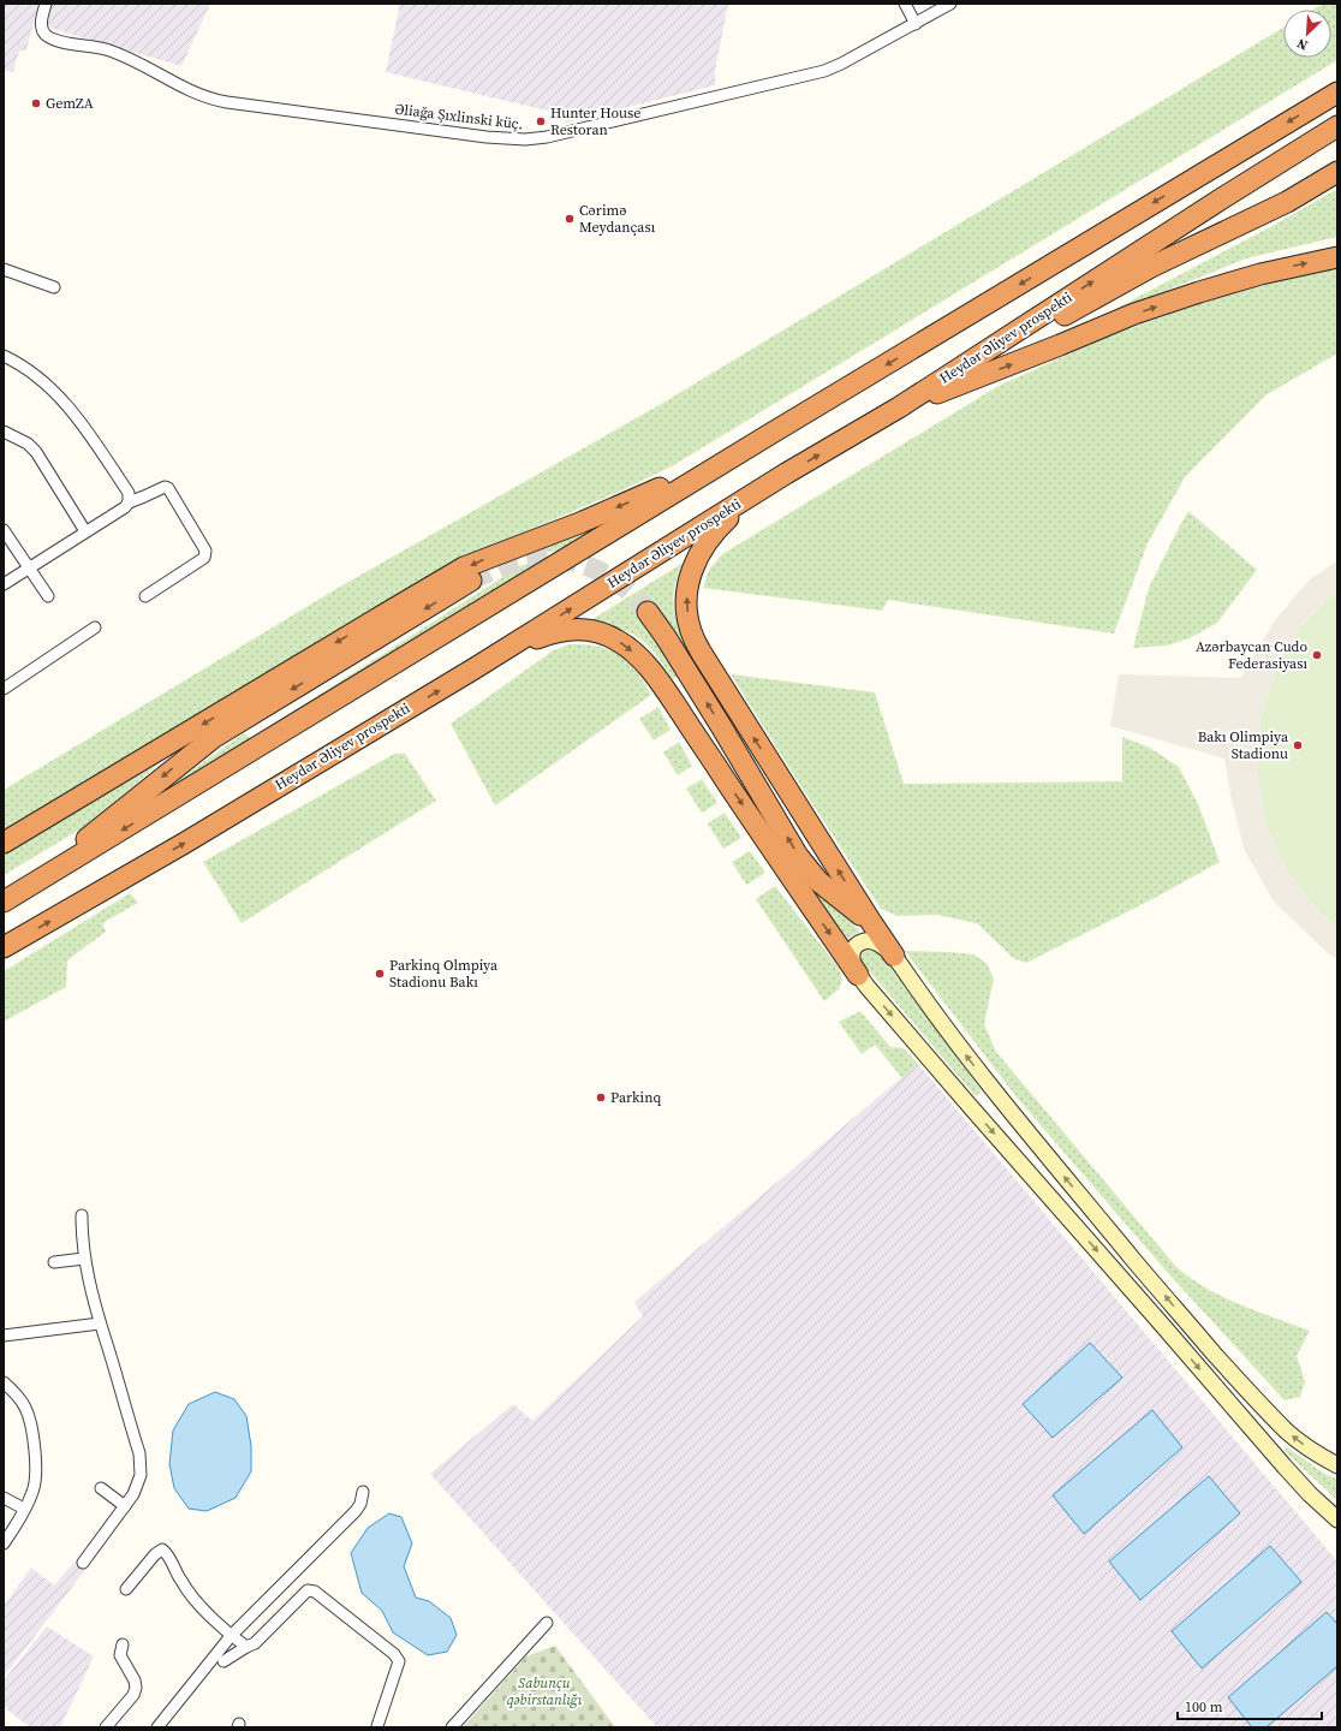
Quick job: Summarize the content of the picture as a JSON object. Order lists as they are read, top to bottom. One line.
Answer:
{"streets":{"highway":["Heydər Əliyev prospekti"],"street":["Əliağa Şıxlinski küç."]},"parks":["Sabunçu qəbirstanlığı"],"places":["GemZA","Hunter House Restoran","Cərimə Meydançası","Azərbaycan Cudo Federasiyası","Bakı Olimpiya Stadionu","Parkinq Olmpiya Stadionu Bakı","Parkinq"],"scale_bar":"100 m","north":"bottom left"}
